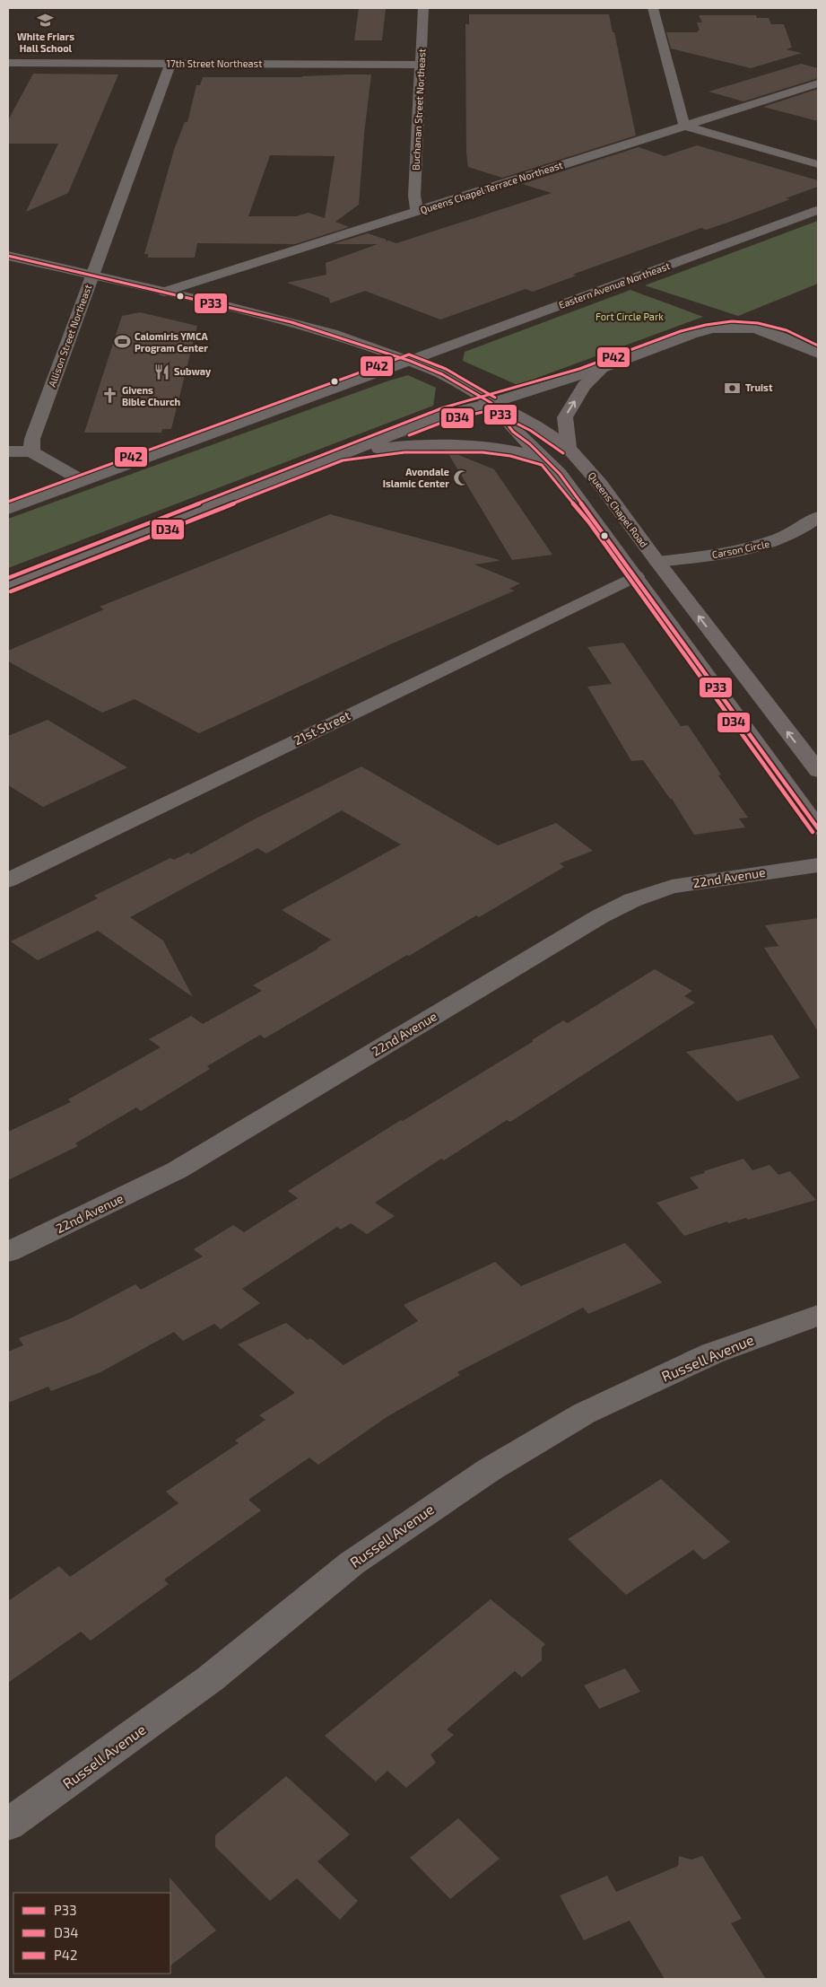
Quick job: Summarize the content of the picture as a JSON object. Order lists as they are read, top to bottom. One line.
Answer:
{"streets":{"main road":["Queens Chapel Road"],"street":["17th Street Northeast","Buchanan Street Northeast","Queens Chapel Terrace Northeast","Eastern Avenue Northeast","Allison Street Northeast","Carson Circle","21st Street","22nd Avenue","Russell Avenue"]},"crossings":[["17th Street Northeast","Buchanan Street Northeast"],["17th Street Northeast","Allison Street Northeast"],["Buchanan Street Northeast","Queens Chapel Terrace Northeast"],["Queens Chapel Terrace Northeast","Queens Chapel Road"],["Eastern Avenue Northeast","Queens Chapel Road"],["Allison Street Northeast","Queens Chapel Road"],["Queens Chapel Road","Carson Circle"]],"parks":["Fort Circle Park"],"places":{"school or university":["White Friars Hall School"],"sports":["Calomiris YMCA Program Center"],"restaurant":["Subway"],"bank":["Truist"],"church":["Givens Bible Church"],"mosque":["Avondale Islamic Center"]},"lines":["transit line P33","transit line P42","transit line D34"],"legend":["P33","D34","P42"]}
